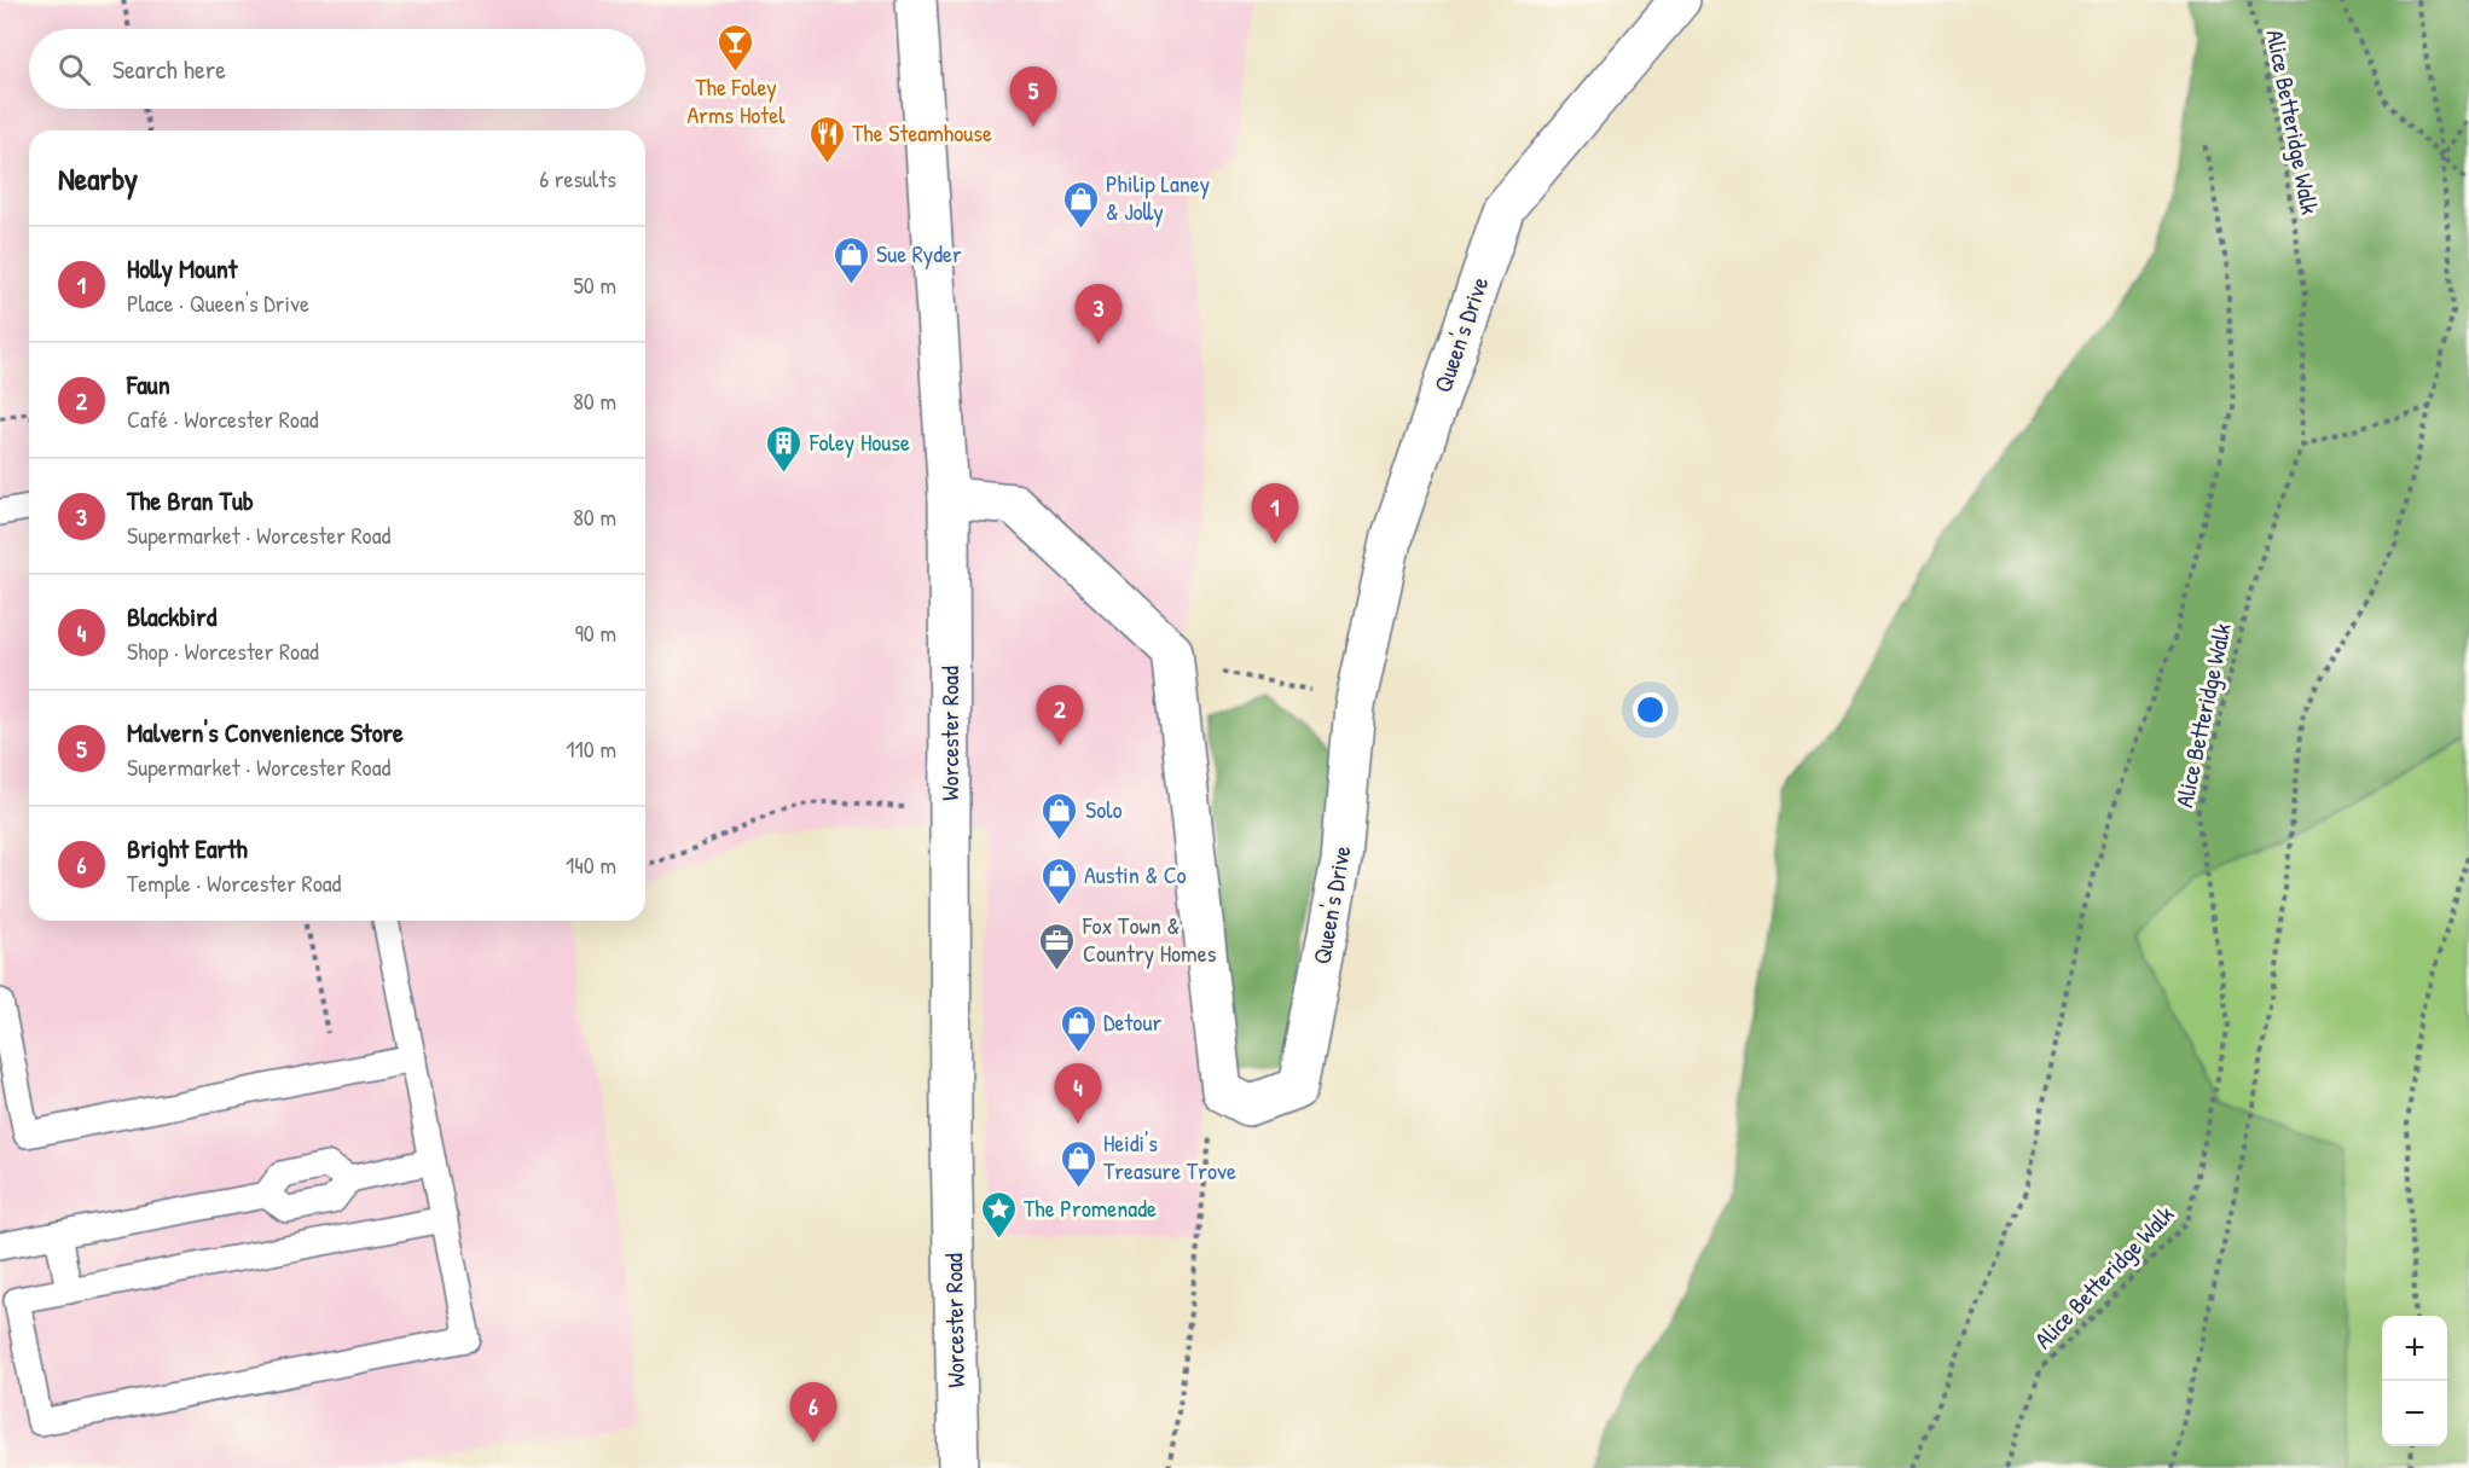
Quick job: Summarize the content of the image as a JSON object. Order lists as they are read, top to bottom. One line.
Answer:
{"streets":{"main road":["Queen's Drive","Worcester Road"],"path":["Alice Betteridge Walk"]},"places":{"bar":["The Foley Arms Hotel"],"restaurant":["The Steamhouse"],"shop":["Philip Laney & Jolly","Sue Ryder","Solo","Austin & Co","Detour","Heidi's Treasure Trove"],"building":["Foley House"],"office":["Fox Town & Country Homes"],"place":["The Promenade"]},"page":{"search":"Search here","pins":["5","3","1","2","4","6"],"heading":["Nearby","6 results"],"list":[{"mark":"1","name":"Holly Mount","note":"Place · Queen's Drive","value":"50 m"},{"mark":"2","name":"Faun","note":"Café · Worcester Road","value":"80 m"},{"mark":"3","name":"The Bran Tub","note":"Supermarket · Worcester Road","value":"80 m"},{"mark":"4","name":"Blackbird","note":"Shop · Worcester Road","value":"90 m"},{"mark":"5","name":"Malvern's Convenience Store","note":"Supermarket · Worcester Road","value":"110 m"},{"mark":"6","name":"Bright Earth","note":"Temple · Worcester Road","value":"140 m"}],"map_buttons":["+","−"]}}
